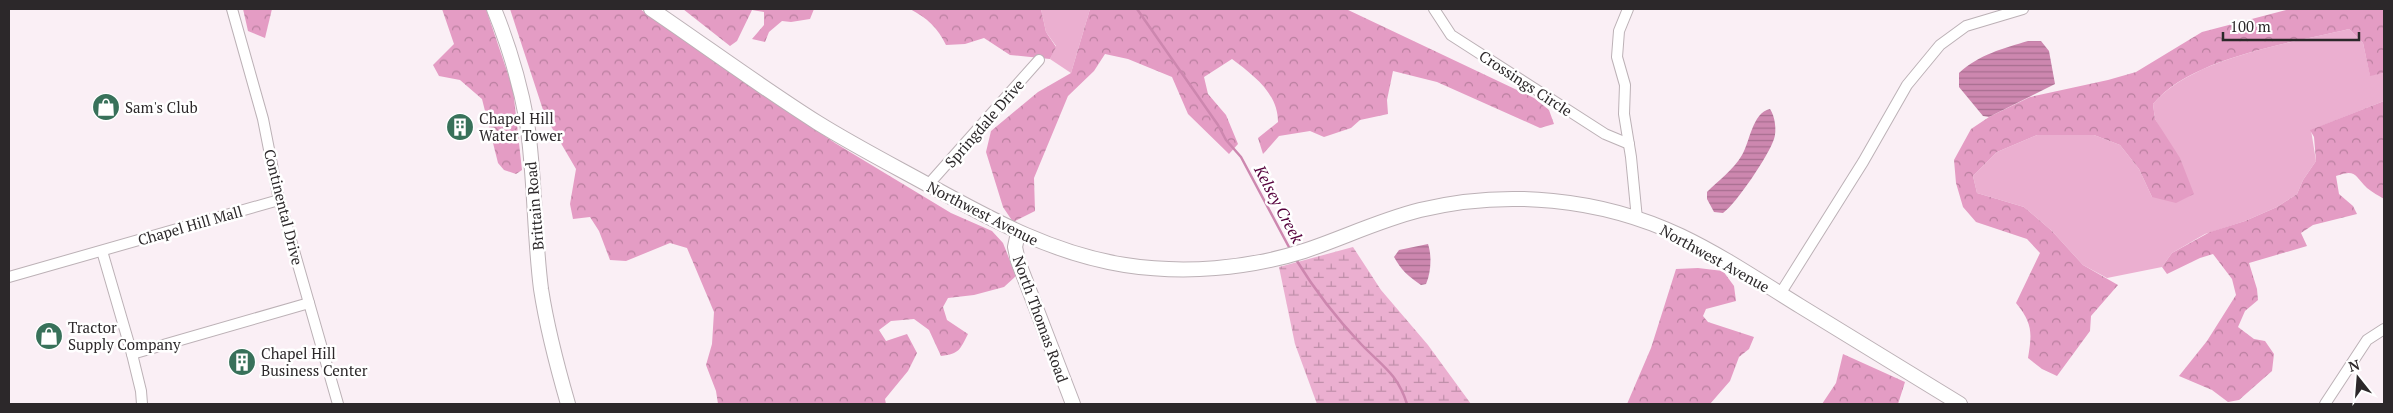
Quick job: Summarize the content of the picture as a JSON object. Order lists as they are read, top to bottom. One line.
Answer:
{"streets":{"street":["Crossings Circle","Springdale Drive","Brittain Road","Continental Drive","Northwest Avenue","Chapel Hill Mall","North Thomas Road"]},"crossings":[["Springdale Drive","Northwest Avenue"],["Continental Drive","Chapel Hill Mall"],["Northwest Avenue","North Thomas Road"]],"water":["Kelsey Creek"],"places":{"shop":["Sam's Club","Tractor Supply Company"],"building":["Chapel Hill Water Tower","Chapel Hill Business Center"]},"scale_bar":"100 m","north":"top"}
